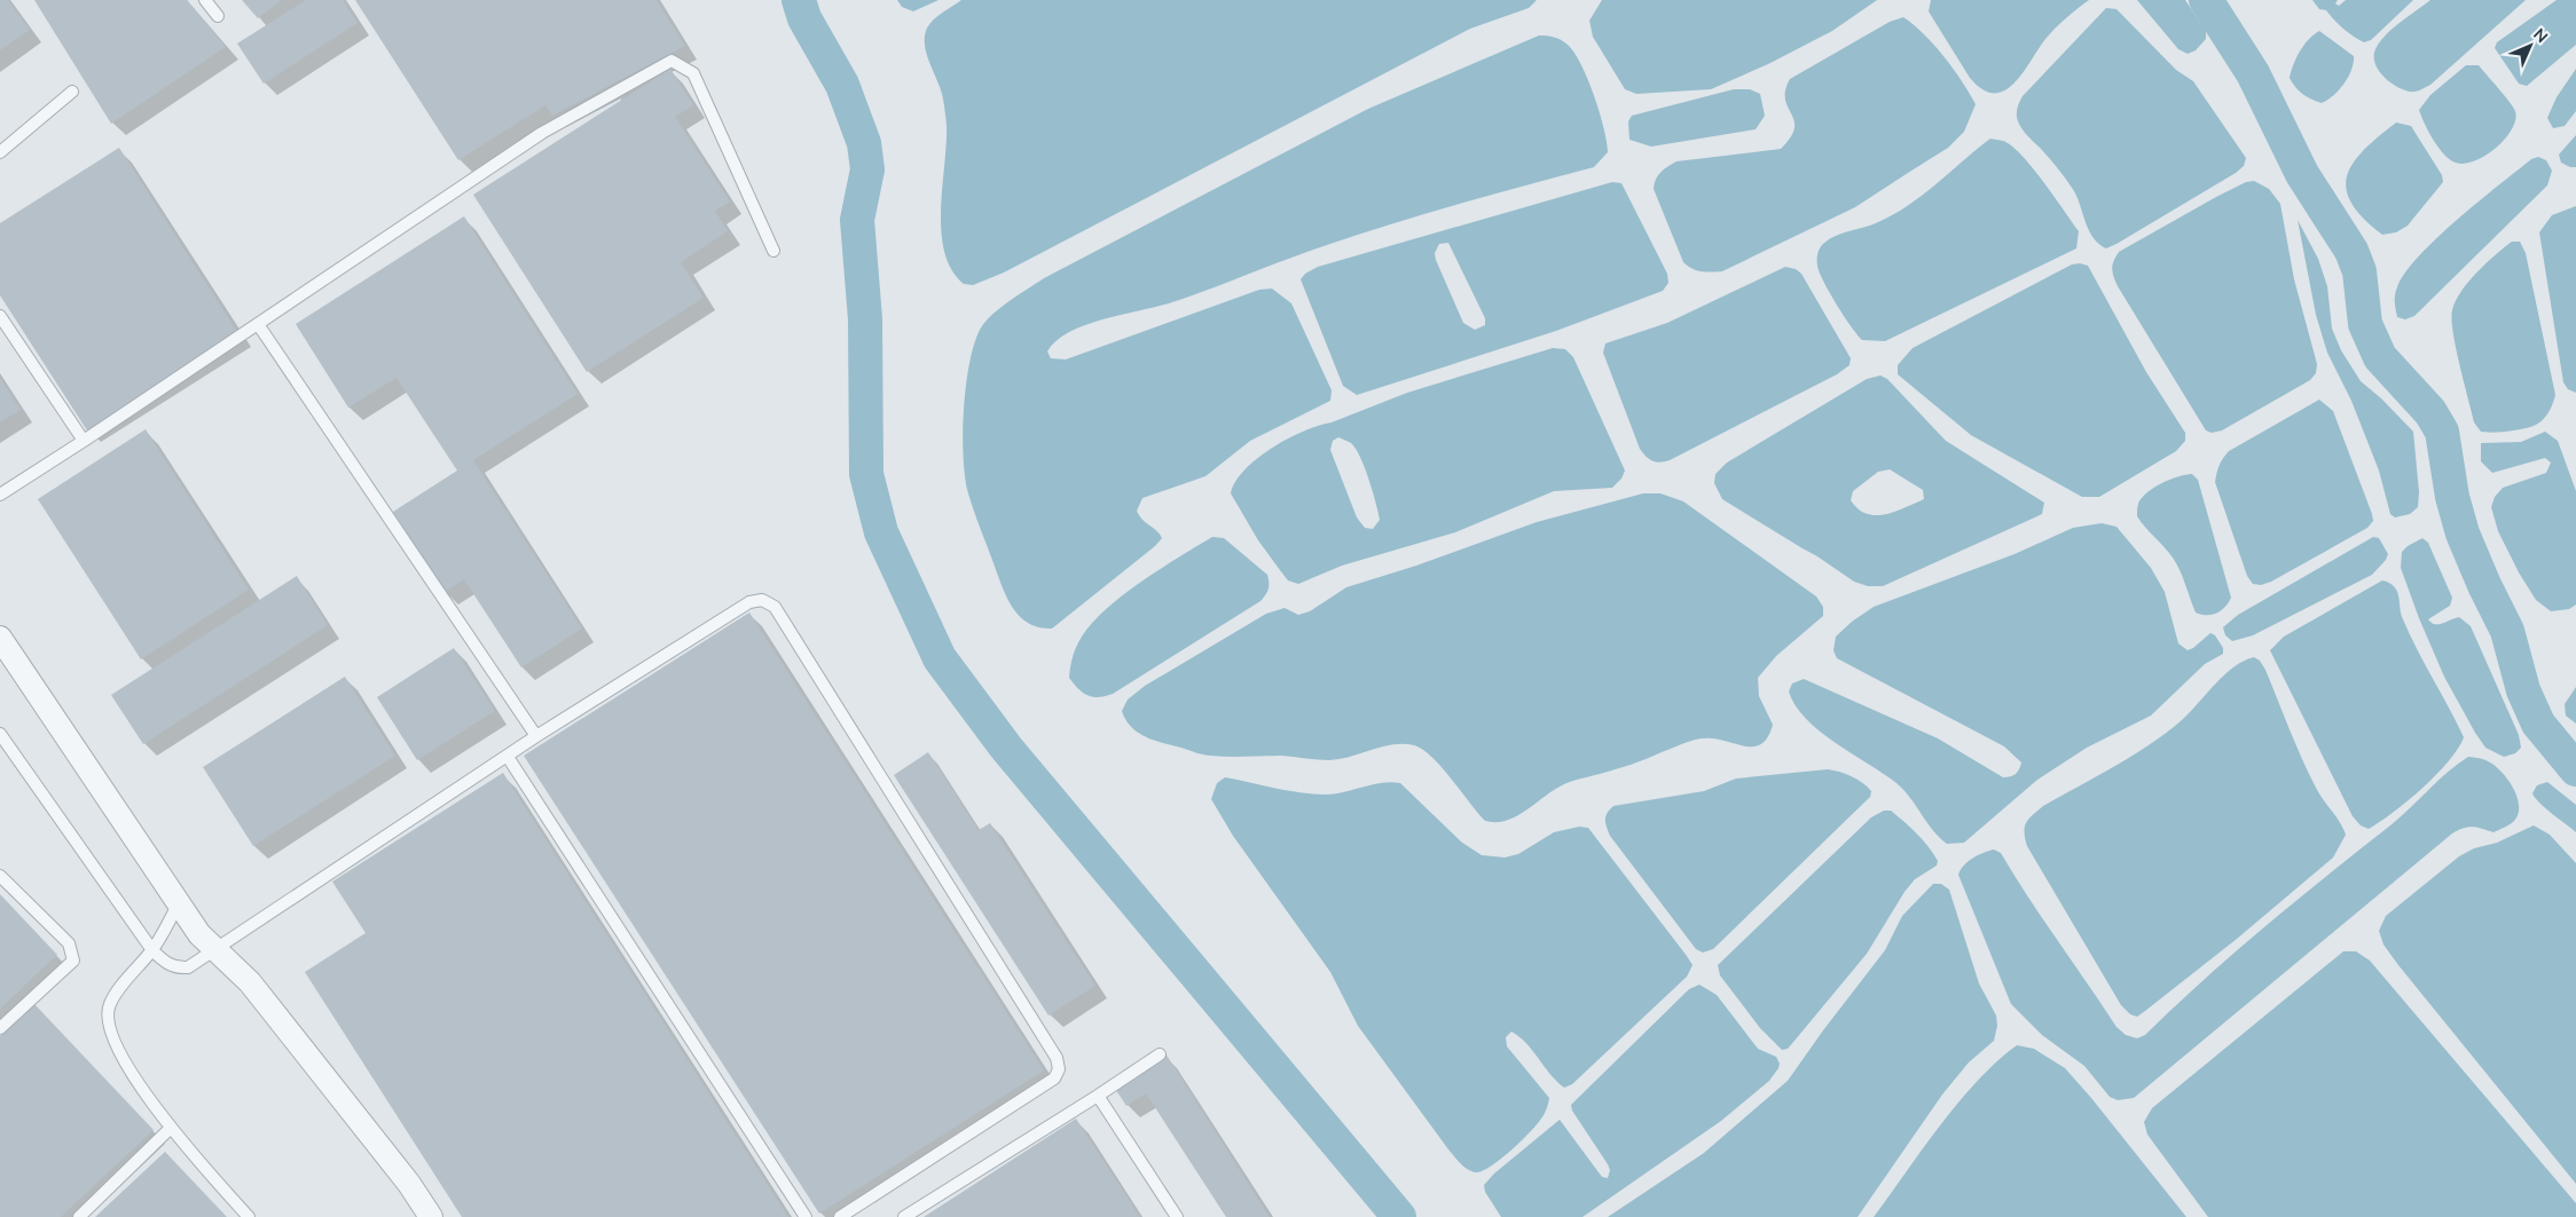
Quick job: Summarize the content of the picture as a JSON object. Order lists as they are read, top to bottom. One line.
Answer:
{"north":"top right"}
